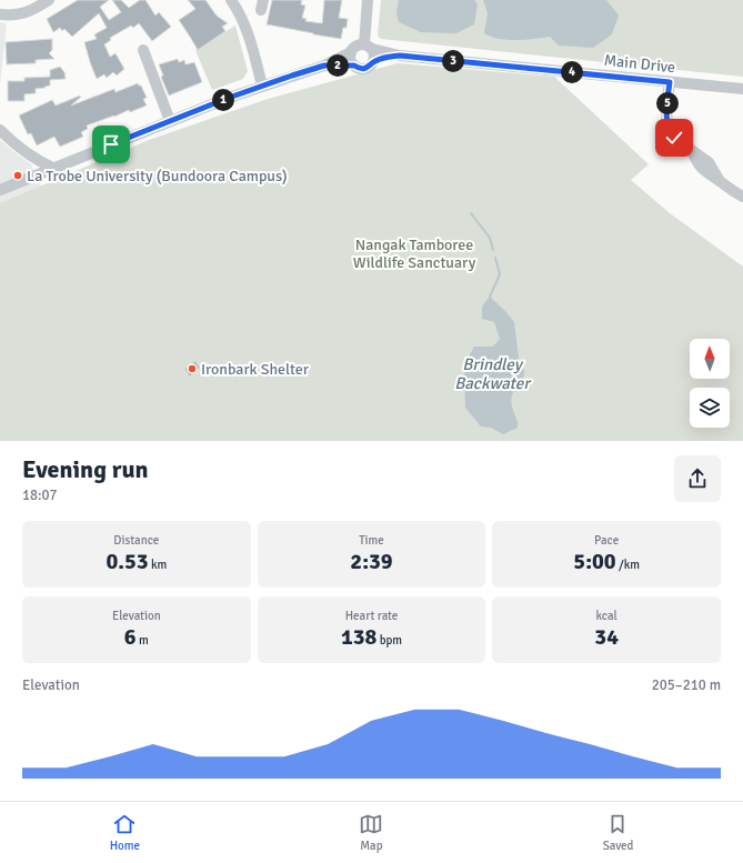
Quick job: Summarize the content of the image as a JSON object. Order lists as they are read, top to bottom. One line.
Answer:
{"streets":{"street":["Main Drive"]},"water":["Brindley Backwater"],"parks":["Nangak Tamboree Wildlife Sanctuary"],"places":["La Trobe University (Bundoora Campus)","Ironbark Shelter"],"north":"top","page":{"pins":["3","2","4","1","5"],"heading":["Evening run","18:07"],"stats":[["Distance","0.53 km"],["Time","2:39"],["Pace","5:00 /km"],["Elevation","6 m"],["Heart rate","138 bpm"],["kcal","34"]],"chart":["Elevation","205–210 m"],"tabs":["Home","Map","Saved"]}}
